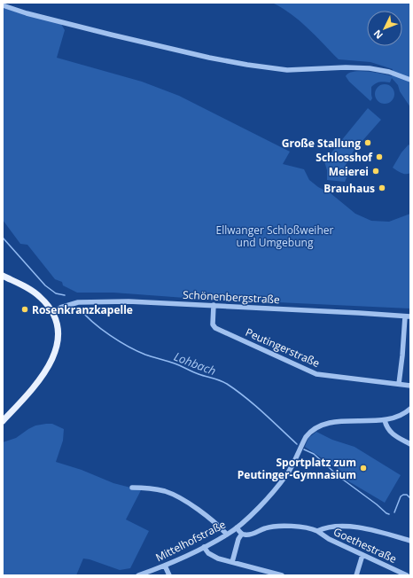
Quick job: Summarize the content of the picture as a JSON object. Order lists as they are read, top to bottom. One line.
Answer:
{"streets":{"street":["Schönenbergstraße","Peutingerstraße","Mittelhofstraße","Goethestraße"]},"crossings":[["Schönenbergstraße","Peutingerstraße"]],"water":["Lohbach"],"parks":["Ellwanger Schloßweiher und Umgebung"],"places":["Große Stallung","Schlosshof","Meierei","Brauhaus","Rosenkranzkapelle","Sportplatz zum Peutinger-Gymnasium"],"north":"bottom left"}
